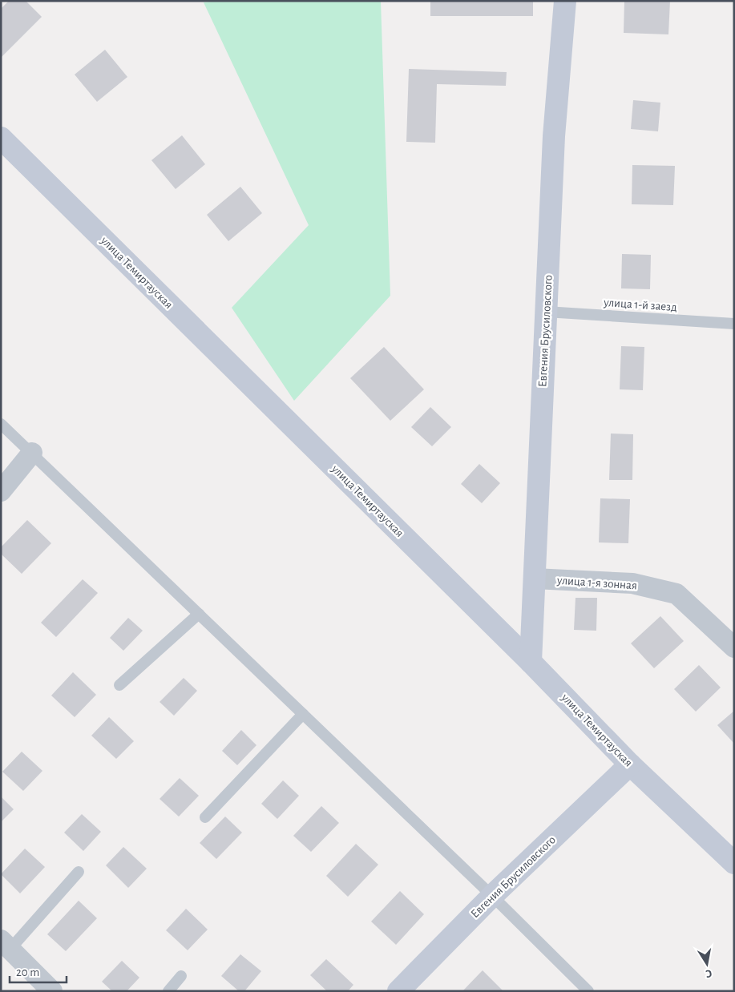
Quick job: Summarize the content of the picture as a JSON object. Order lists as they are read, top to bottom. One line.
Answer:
{"streets":{"street":["улица Темиртауская","Евгения Брусиловского","улица 1-я зонная"],"lane":["улица 1-й заезд"]},"crossings":[["улица Темиртауская","Евгения Брусиловского"],["улица 1-й заезд","Евгения Брусиловского"],["Евгения Брусиловского","улица 1-я зонная"]],"scale_bar":"20 m","north":"bottom"}
